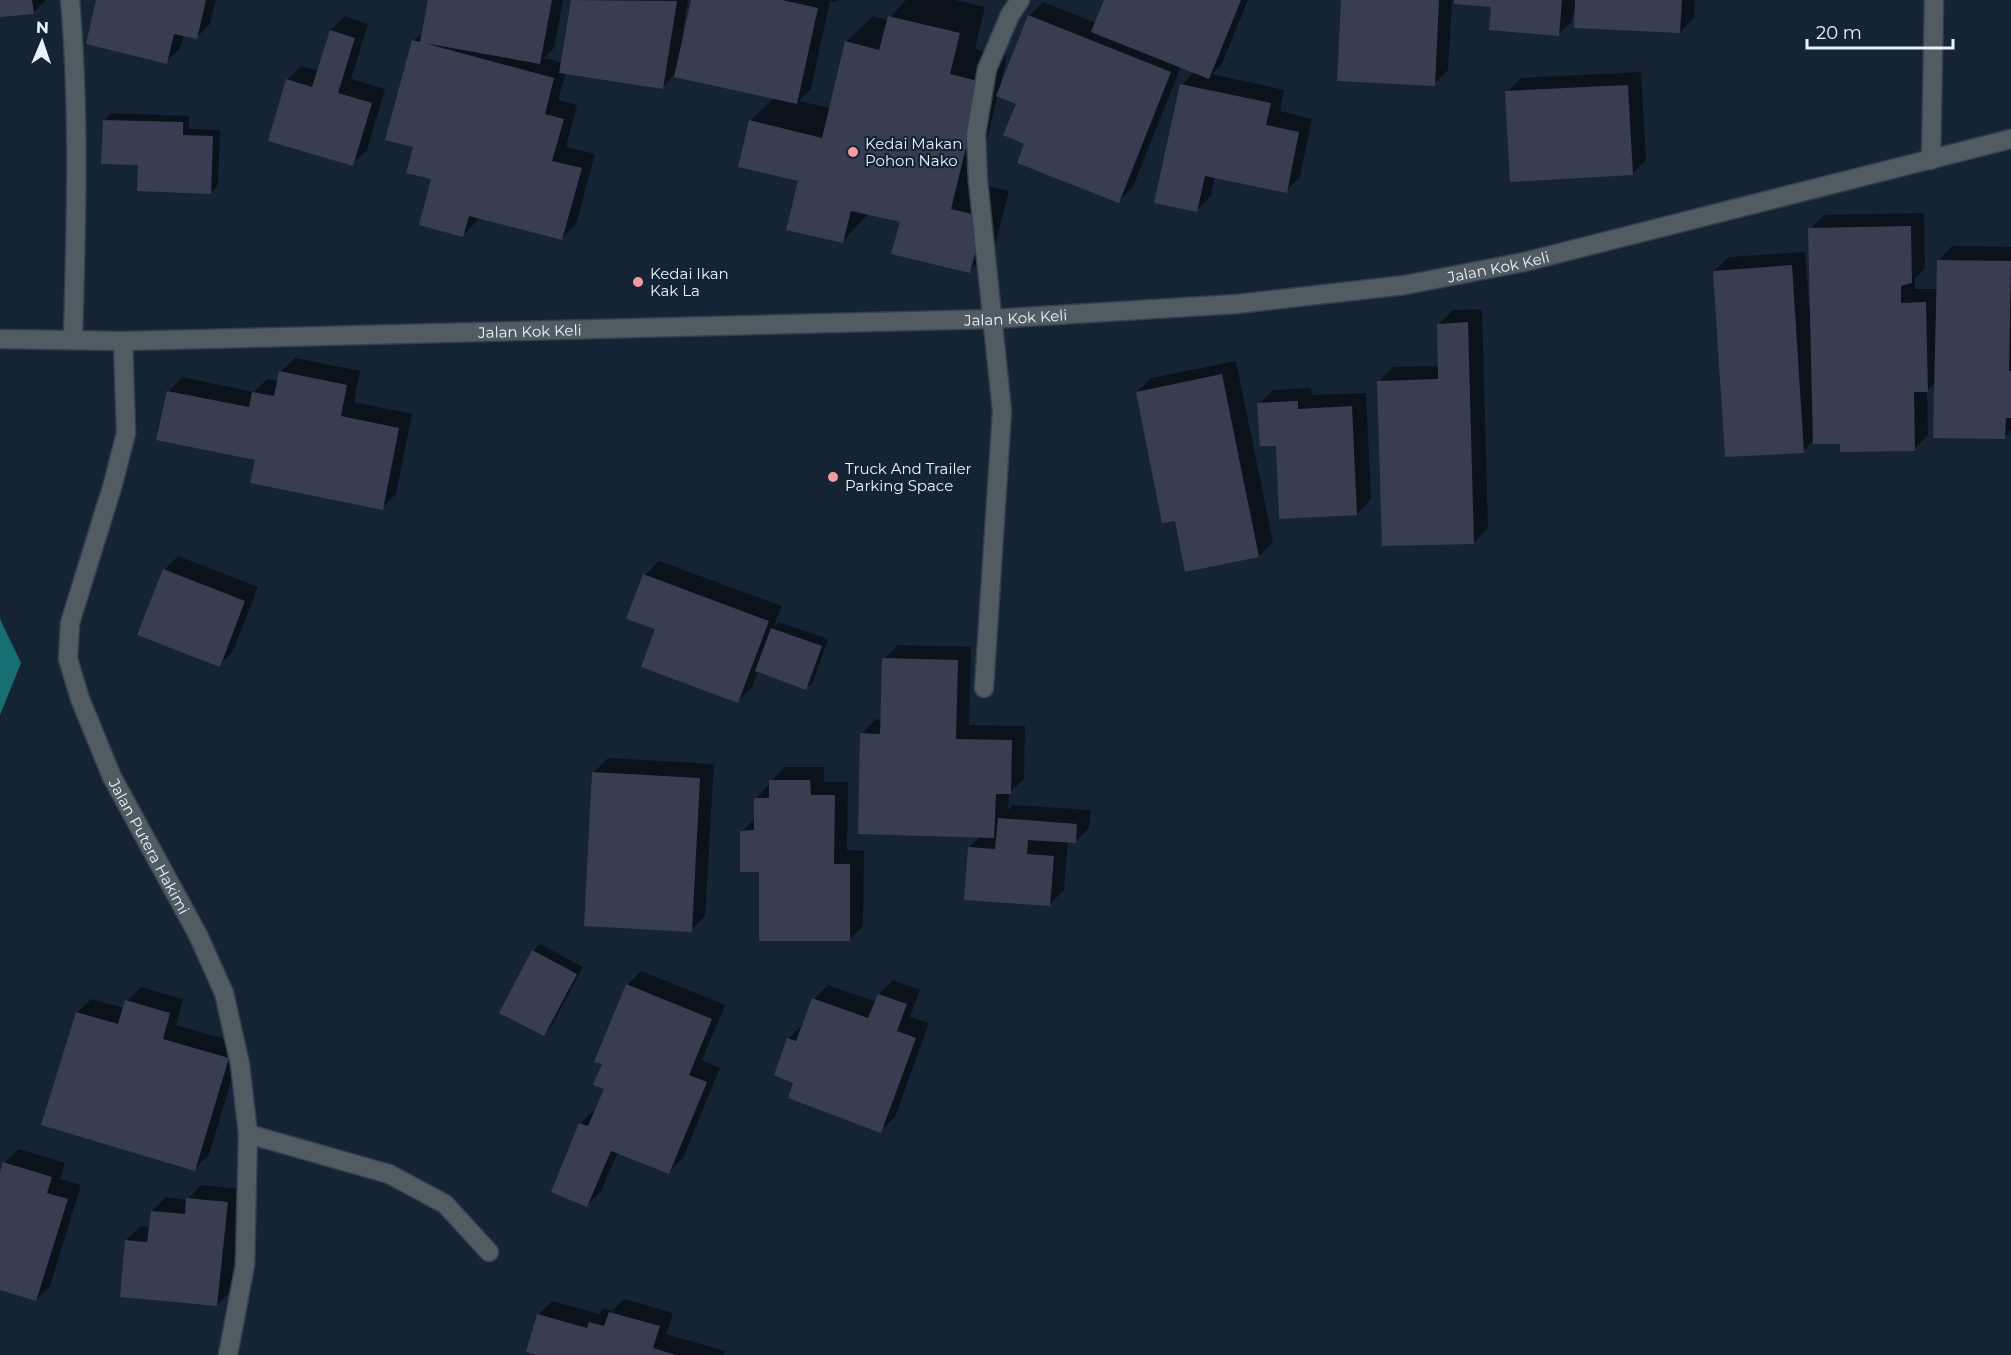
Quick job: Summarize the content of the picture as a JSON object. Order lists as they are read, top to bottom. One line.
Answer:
{"streets":{"street":["Jalan Kok Keli","Jalan Putera Hakimi"]},"crossings":[["Jalan Kok Keli","Jalan Putera Hakimi"]],"places":["Kedai Makan Pohon Nako","Kedai Ikan Kak La","Truck And Trailer Parking Space"],"scale_bar":"20 m","north":"top"}
